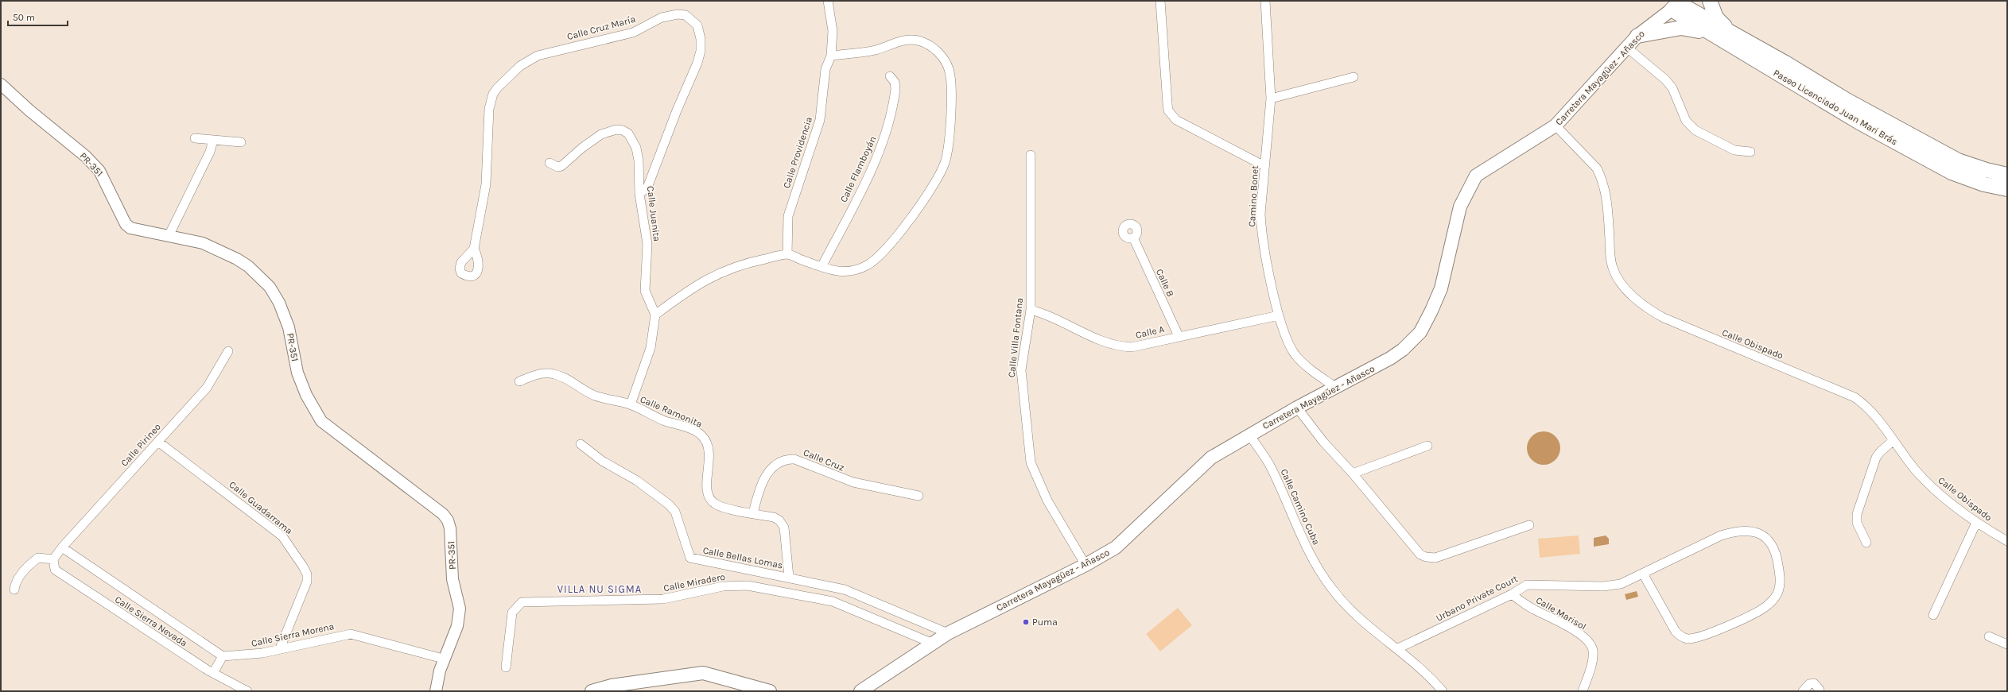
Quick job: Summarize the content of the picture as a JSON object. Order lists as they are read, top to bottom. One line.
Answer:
{"streets":{"main road":["Carretera Mayagüez - Añasco","Paseo Licenciado Juan Mari Brás"],"street":["Calle Cruz María","Calle Providencia","PR-351","Calle Flamboyán","Camino Bonet","Calle Juanita","Calle B","Calle A","Calle Villa Fontana","Calle Obispado","Calle Ramonita","Calle Pirineo","Calle Cruz","Calle Camino Cuba","Calle Guadarrama","Calle Bellas Lomas","Calle Miradero","Urbano Private Court","Calle Marisol","Calle Sierra Nevada","Calle Sierra Morena"]},"crossings":[["Calle Cruz María","Calle Juanita"],["Carretera Mayagüez - Añasco","Paseo Licenciado Juan Mari Brás"],["Carretera Mayagüez - Añasco","Camino Bonet"],["Carretera Mayagüez - Añasco","Calle Villa Fontana"],["Carretera Mayagüez - Añasco","Calle Obispado"],["Carretera Mayagüez - Añasco","Calle Camino Cuba"],["Carretera Mayagüez - Añasco","Calle Bellas Lomas"],["Carretera Mayagüez - Añasco","Calle Miradero"],["PR-351","Calle Sierra Morena"],["Camino Bonet","Calle A"],["Calle B","Calle A"],["Calle A","Calle Villa Fontana"],["Calle Ramonita","Calle Cruz"],["Calle Ramonita","Calle Bellas Lomas"],["Calle Pirineo","Calle Guadarrama"],["Calle Pirineo","Calle Sierra Nevada"],["Calle Camino Cuba","Urbano Private Court"],["Calle Guadarrama","Calle Sierra Morena"],["Urbano Private Court","Calle Marisol"]],"districts":["VILLA NU SIGMA"],"places":["Puma"],"scale_bar":"50 m"}
